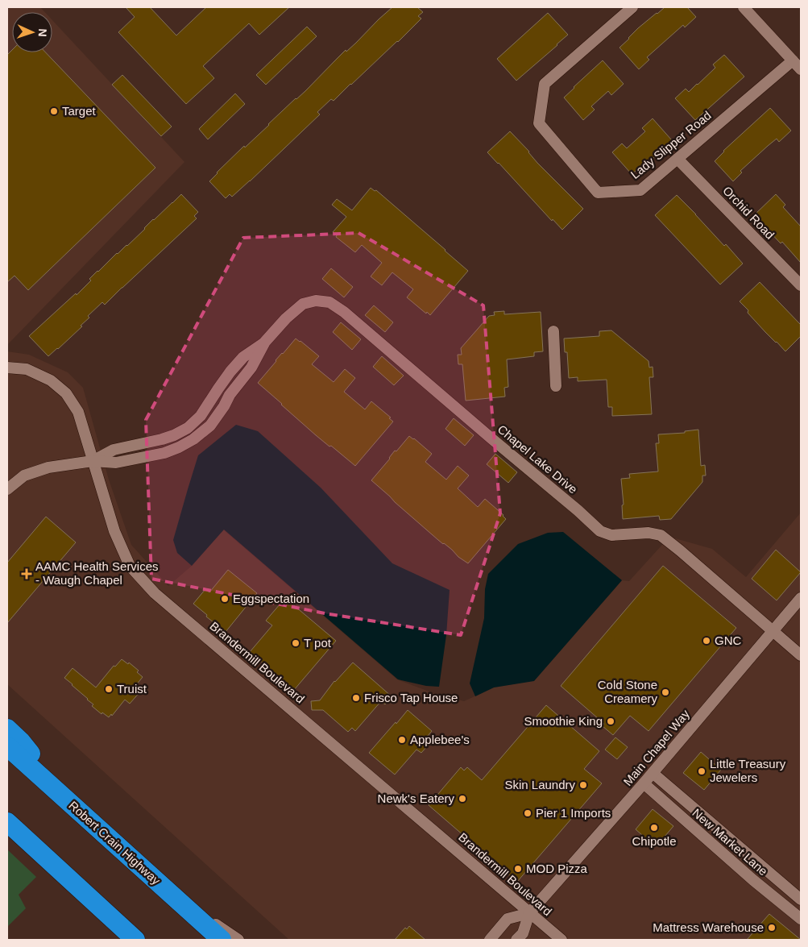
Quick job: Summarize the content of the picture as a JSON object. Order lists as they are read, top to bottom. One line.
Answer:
{"streets":{"highway":["Robert Crain Highway"],"street":["Lady Slipper Road","Orchid Road","Chapel Lake Drive","Brandermill Boulevard","Main Chapel Way","New Market Lane"]},"crossings":[["Lady Slipper Road","Orchid Road"],["Chapel Lake Drive","Brandermill Boulevard"],["Chapel Lake Drive","Main Chapel Way"],["Brandermill Boulevard","Main Chapel Way"],["Main Chapel Way","New Market Lane"]],"places":{"other":["Target","Eggspectation","GNC","T pot","Truist","Cold Stone Creamery","Frisco Tap House","Smoothie King","Applebee's","Little Treasury Jewelers","Skin Laundry","Newk's Eatery","Pier 1 Imports","Chipotle","MOD Pizza","Mattress Warehouse"],"health":["AAMC Health Services - Waugh Chapel"]},"north":"right"}
